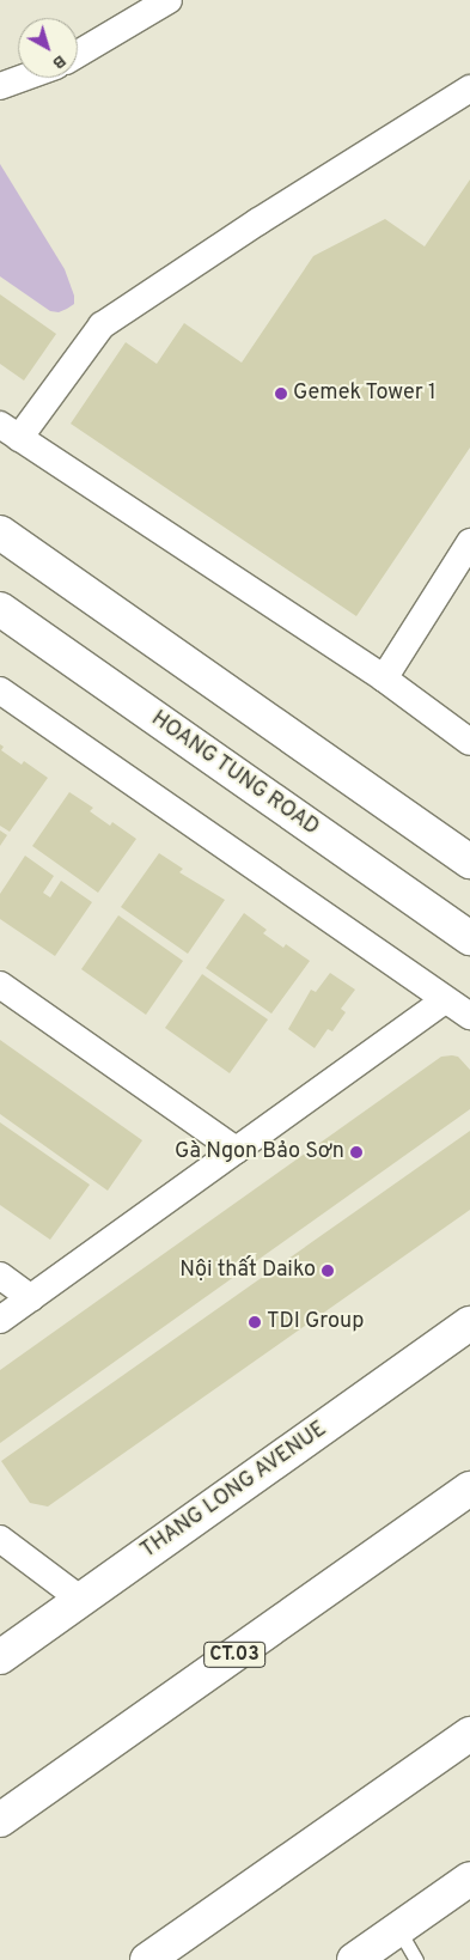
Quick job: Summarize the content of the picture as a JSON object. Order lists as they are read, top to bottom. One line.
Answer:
{"streets":{"main road":["HOANG TUNG ROAD","THANG LONG AVENUE","CT.03"]},"places":["Gemek Tower 1","Gà Ngon Bảo Sơn","Nội thất Daiko","TDI Group"],"north":"bottom right"}
